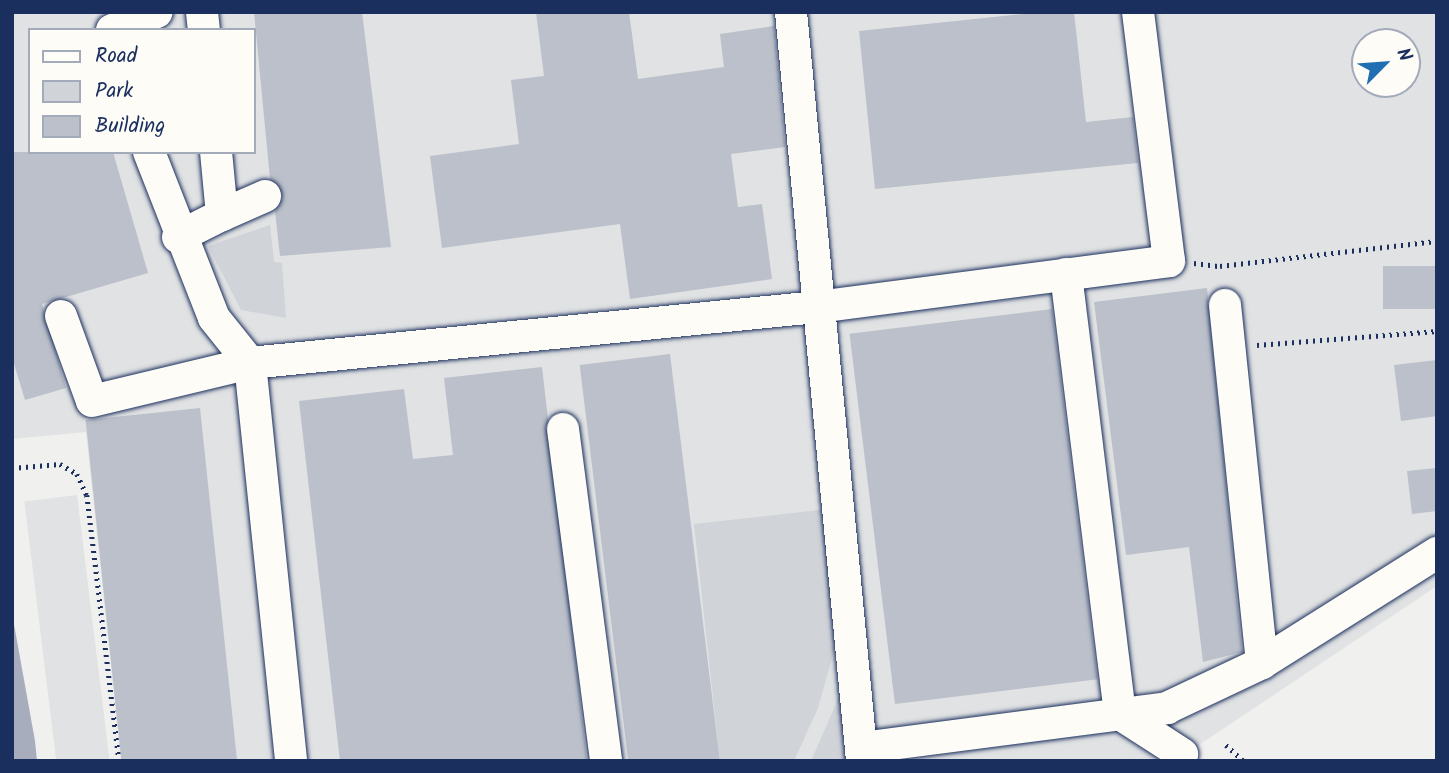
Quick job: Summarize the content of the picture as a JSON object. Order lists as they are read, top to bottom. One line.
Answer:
{"legend":["Road","Park","Building"],"north":"top right"}
